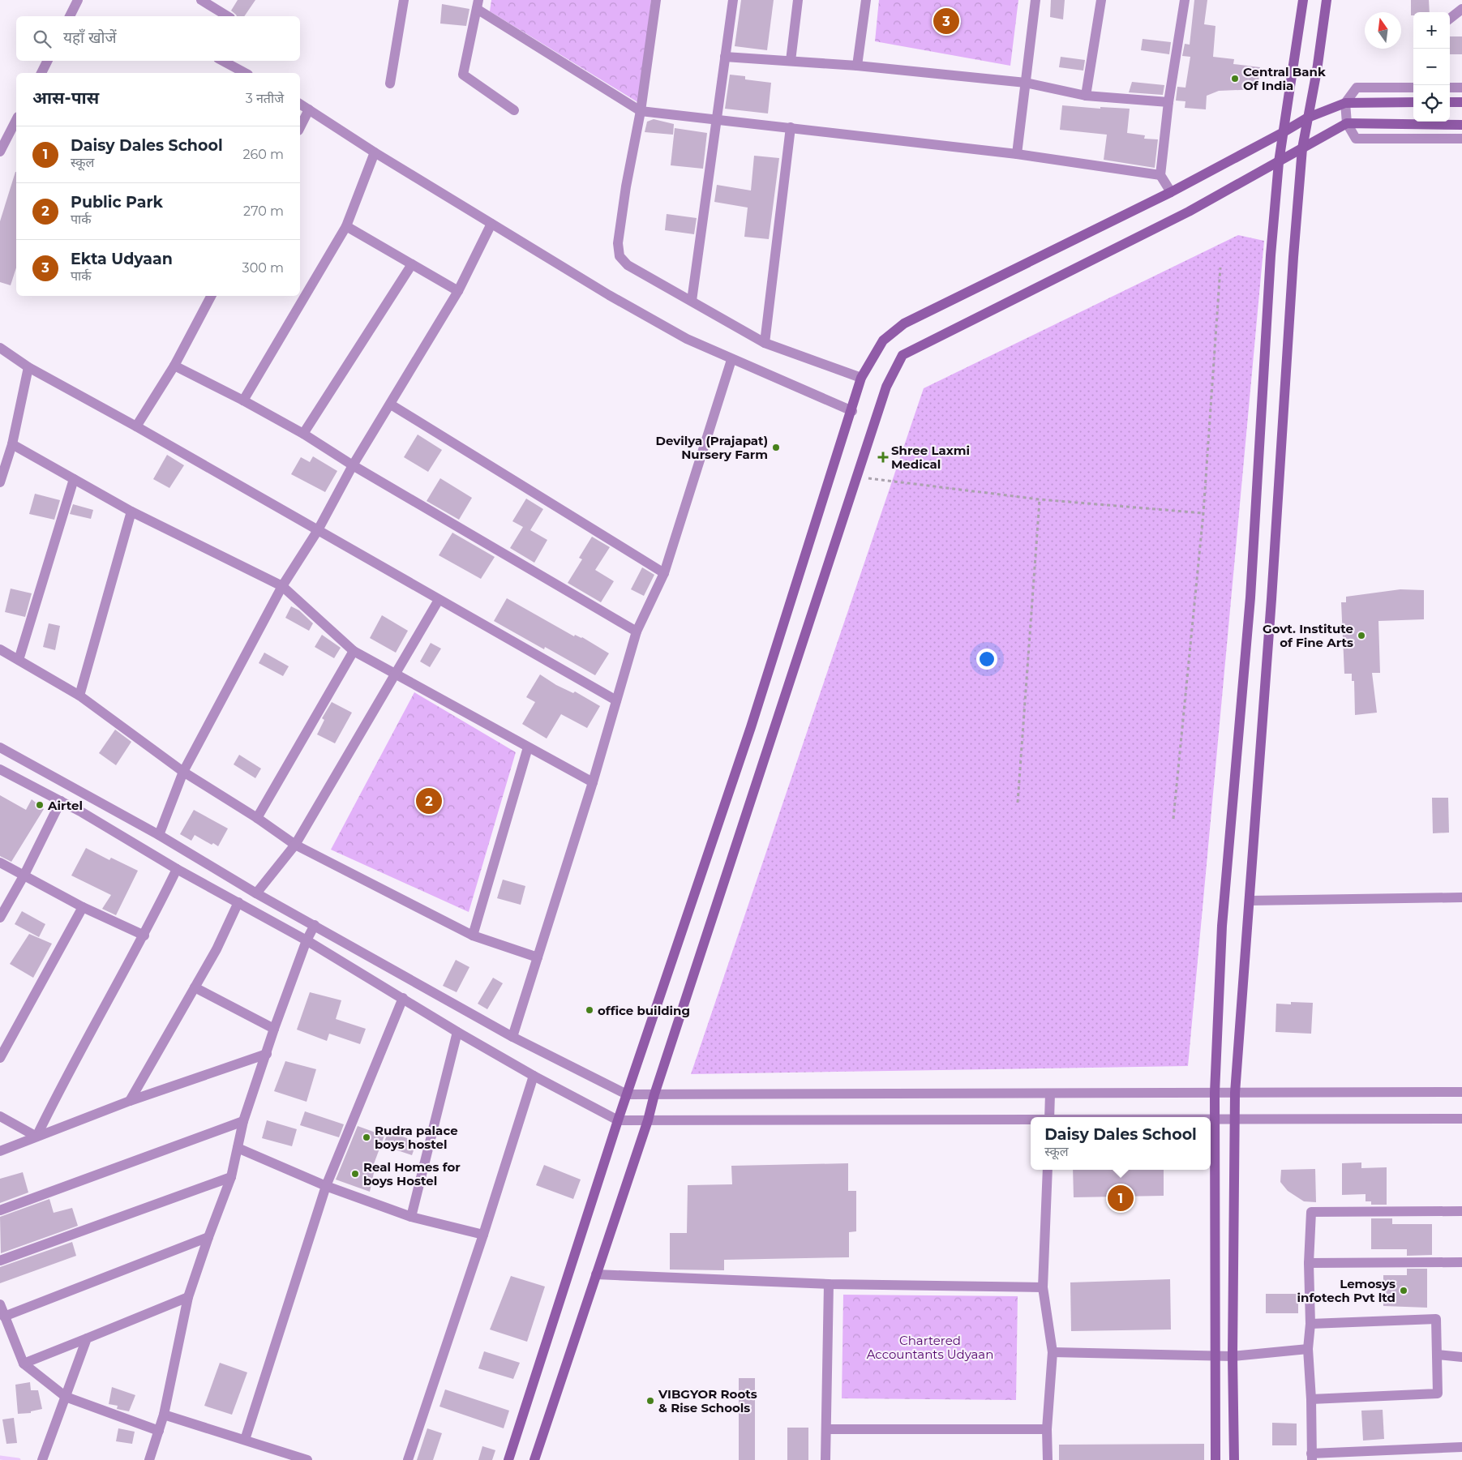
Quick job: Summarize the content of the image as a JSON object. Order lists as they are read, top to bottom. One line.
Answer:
{"parks":["Chartered Accountants Udyaan"],"places":{"other":["Central Bank Of India","Devilya (Prajapat) Nursery Farm","Govt. Institute of Fine Arts","Airtel","office building","Rudra palace boys hostel","Real Homes for boys Hostel","Lemosys infotech Pvt ltd","VIBGYOR Roots & Rise Schools"],"health":["Shree Laxmi Medical"]},"north":"top","page":{"pins":["3","2","1"],"map_buttons":["+","−"],"search":"यहाँ खोजें","heading":["आस-पास","3 नतीजे"],"list":[{"mark":"1","name":"Daisy Dales School","note":"स्कूल","value":"260 m"},{"mark":"2","name":"Public Park","note":"पार्क","value":"270 m"},{"mark":"3","name":"Ekta Udyaan","note":"पार्क","value":"300 m"}],"popup":["Daisy Dales School","स्कूल"]}}
